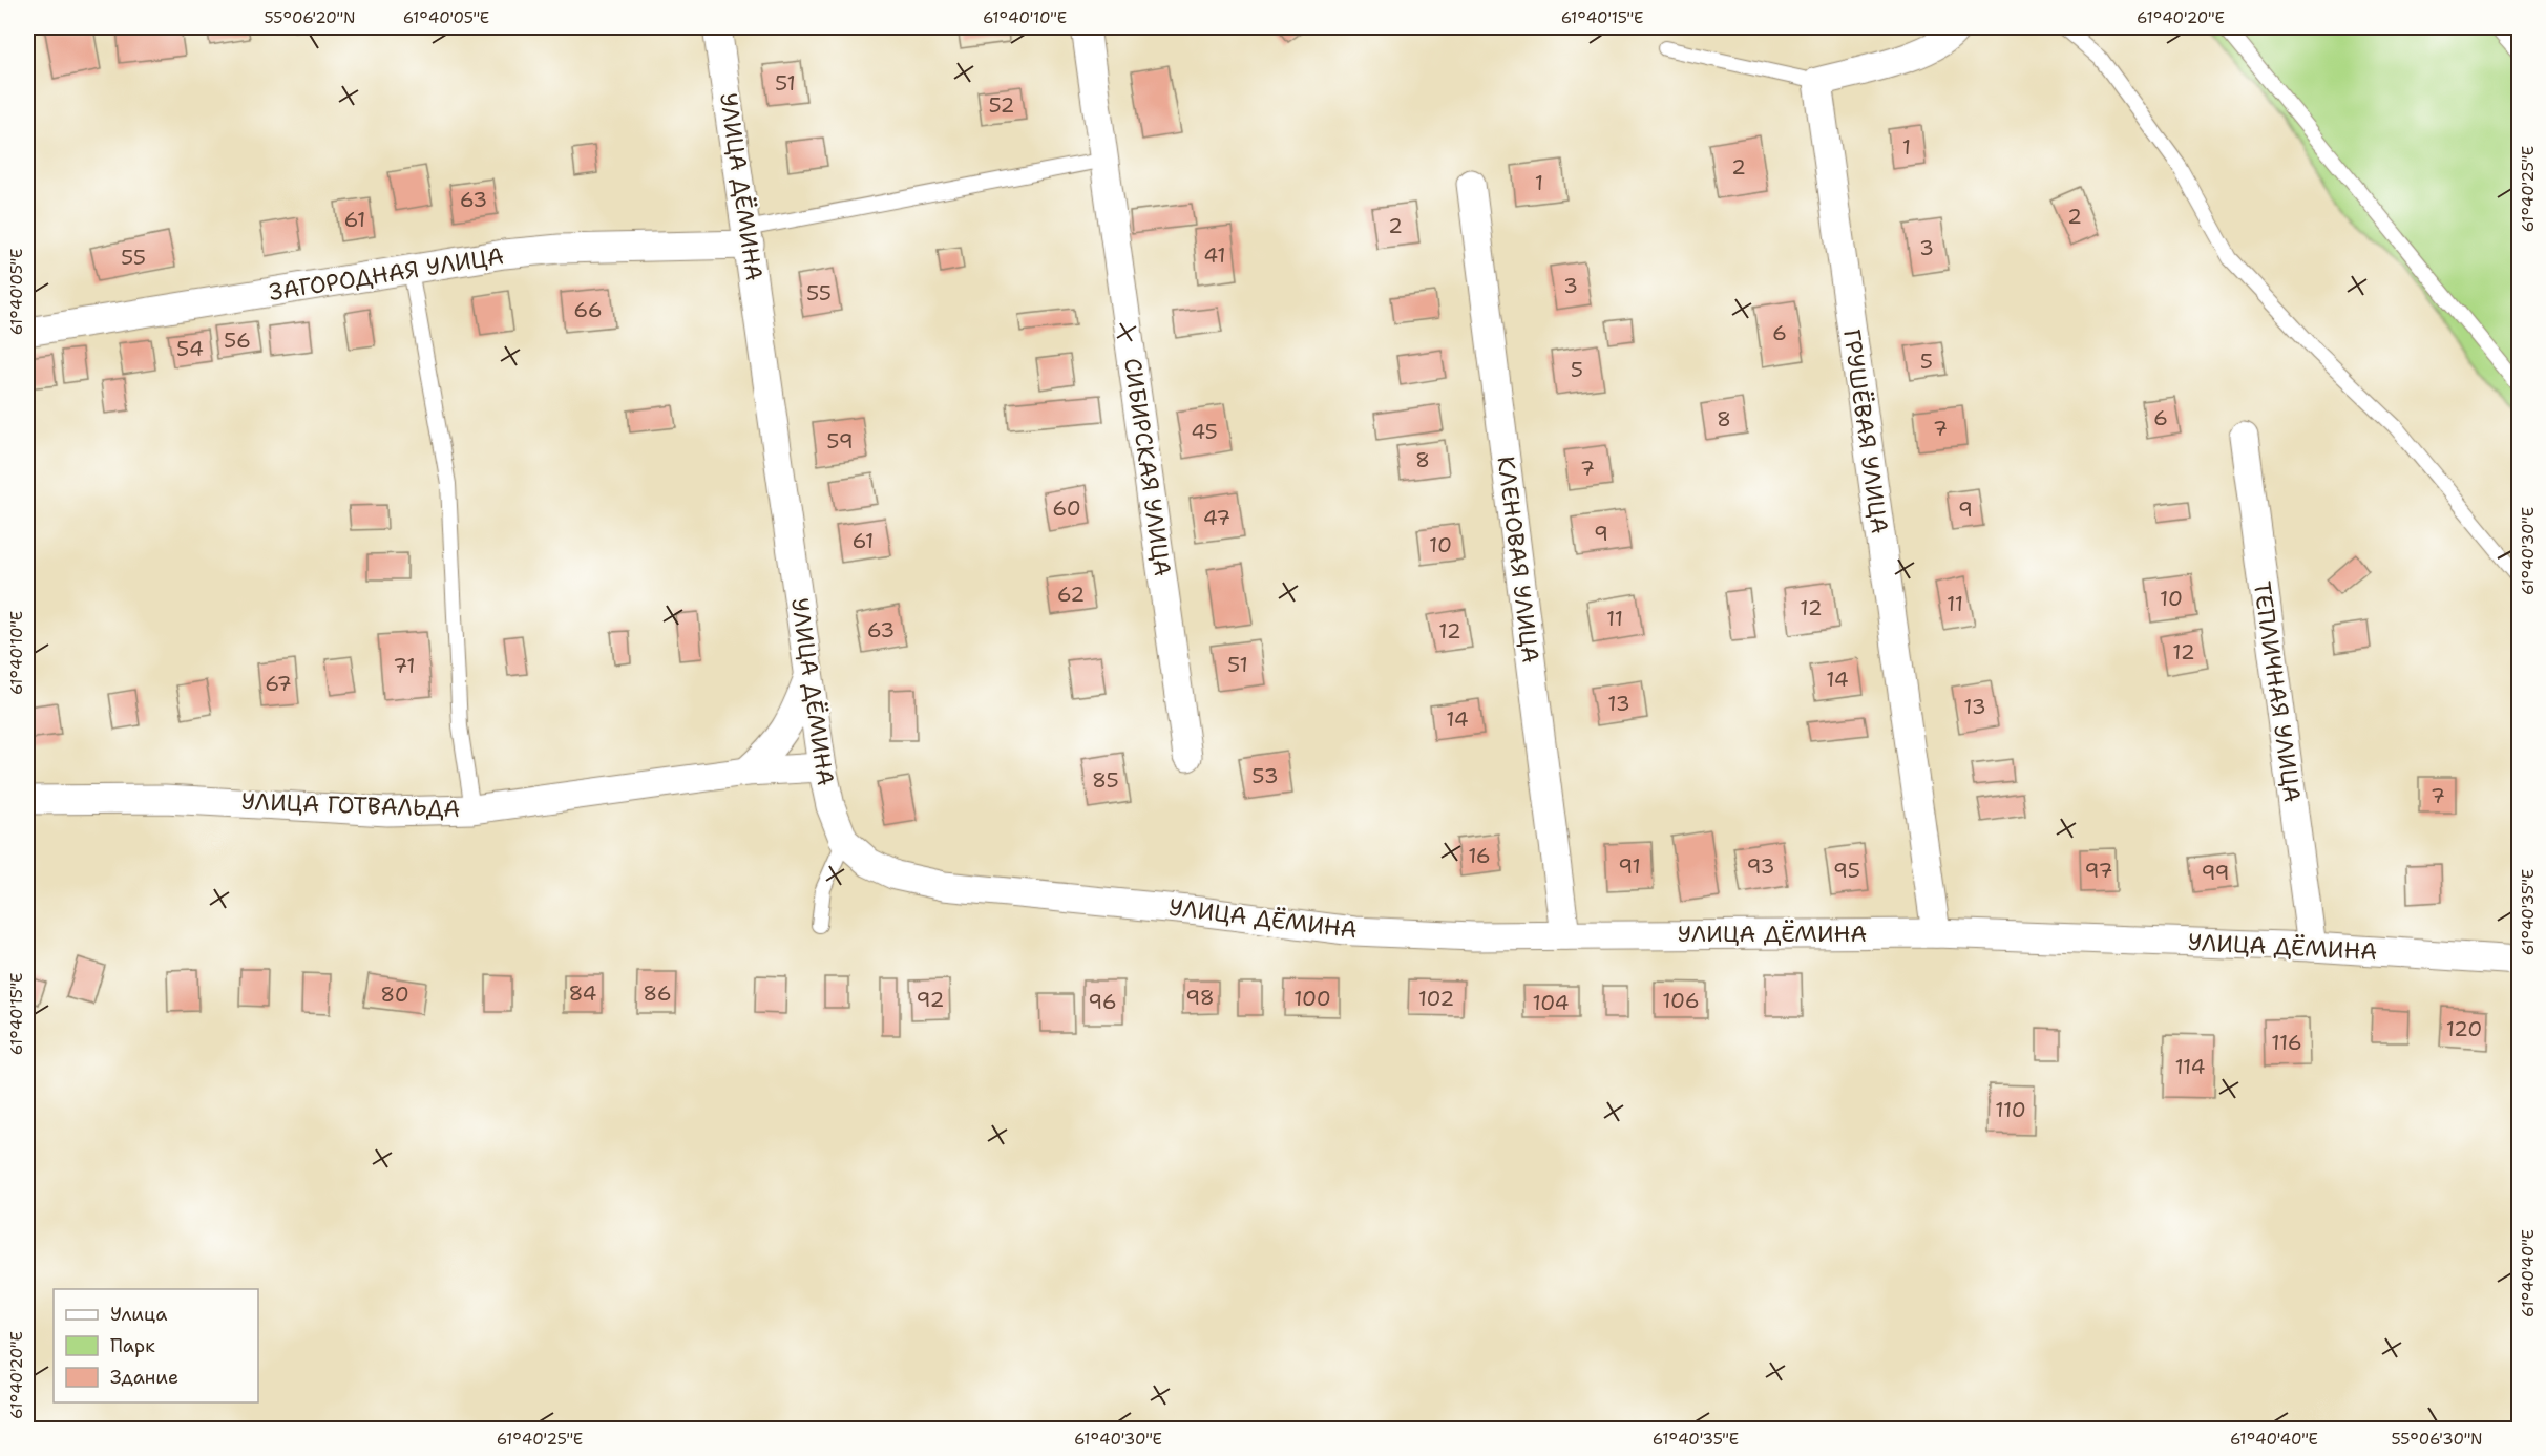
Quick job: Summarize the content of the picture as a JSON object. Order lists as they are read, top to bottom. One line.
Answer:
{"streets":{"street":["УЛИЦА ДЁМИНА","ЗАГОРОДНАЯ УЛИЦА","ГРУШЁВАЯ УЛИЦА","СИБИРСКАЯ УЛИЦА","КЛЕНОВАЯ УЛИЦА","ТЕПЛИЧНАЯ УЛИЦА","УЛИЦА ГОТВАЛЬДА"]},"crossings":[["УЛИЦА ДЁМИНА","ЗАГОРОДНАЯ УЛИЦА"],["УЛИЦА ДЁМИНА","ГРУШЁВАЯ УЛИЦА"],["УЛИЦА ДЁМИНА","КЛЕНОВАЯ УЛИЦА"],["УЛИЦА ДЁМИНА","ТЕПЛИЧНАЯ УЛИЦА"],["УЛИЦА ДЁМИНА","УЛИЦА ГОТВАЛЬДА"]],"house_numbers":["51","52","1","2","1","63","2","61","2","3","41","55","3","55","66","6","56","54","5","5","6","8","7","45","59","8","7","60","9","47","9","61","10","62","10","11","12","11","63","12","12","51","71","14","67","13","13","14","53","85","7","16","91","93","95","97","99","84","86","80","98","100","102","92","106","96","104","120","116","114","110"],"legend":["Улица","Парк","Здание"],"coordinates":["55°06'20\"N","61°40'05\"E","61°40'10\"E","61°40'15\"E","61°40'20\"E","61°40'25\"E","61°40'30\"E","61°40'35\"E","61°40'40\"E","55°06'30\"N"]}
